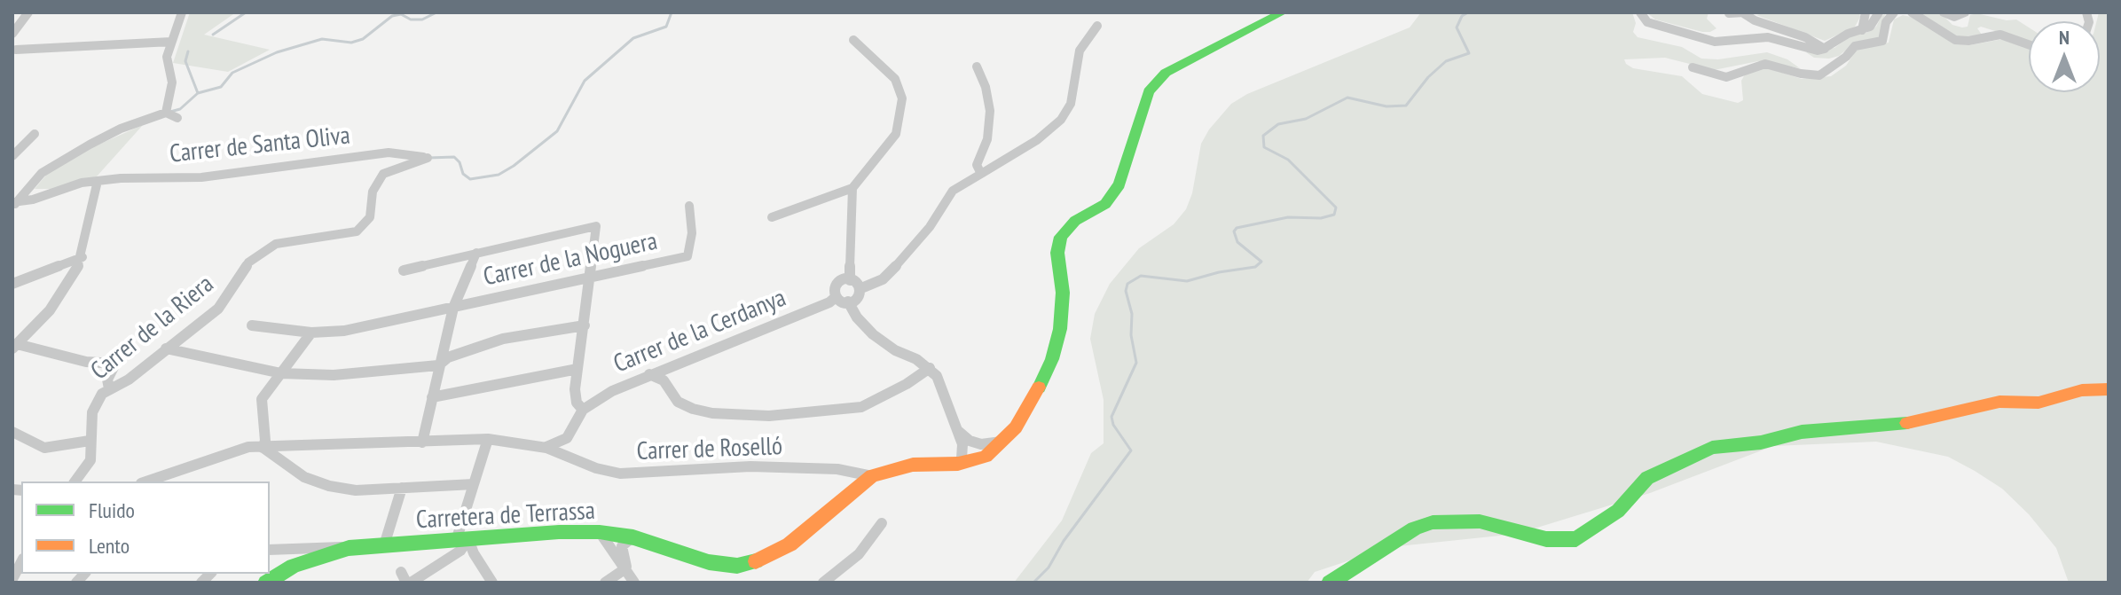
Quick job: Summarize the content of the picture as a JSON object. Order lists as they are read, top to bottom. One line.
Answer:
{"streets":{"street":["Carrer de Santa Oliva","Carrer de la Noguera","Carrer de la Riera","Carrer de la Cerdanya","Carrer de Roselló","Carretera de Terrassa"]},"crossings":[["Carrer de Santa Oliva","Carrer de la Riera"],["Carrer de Roselló","Carretera de Terrassa"]],"legend":["Fluido","Lento"],"north":"top"}
